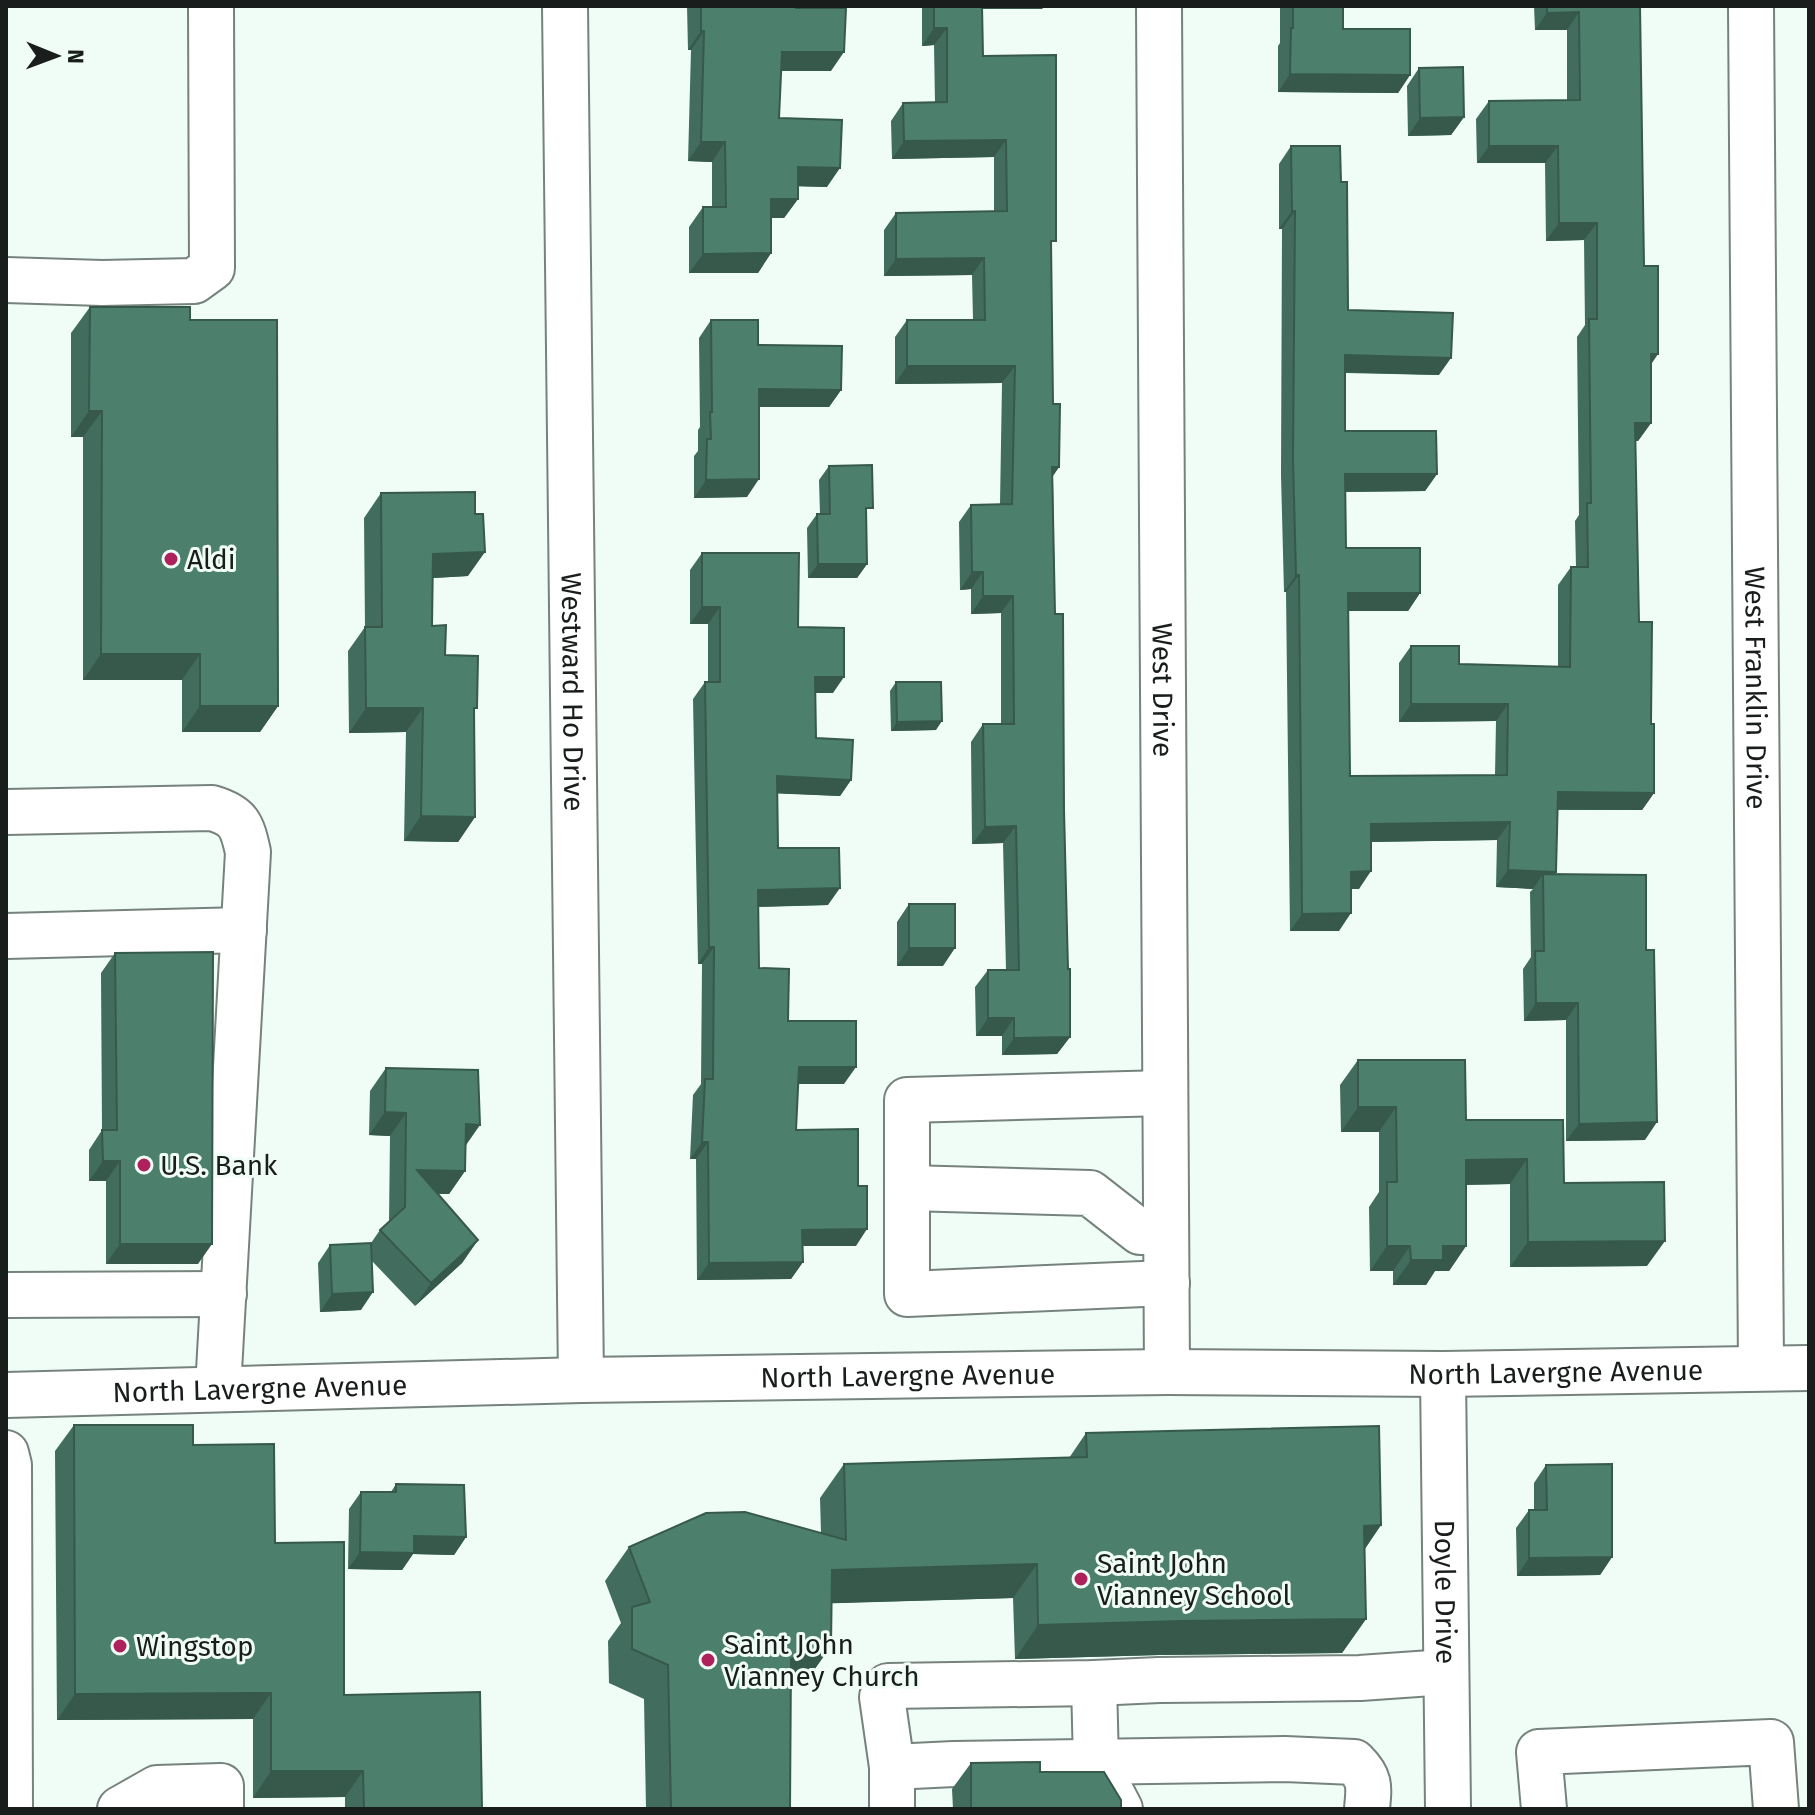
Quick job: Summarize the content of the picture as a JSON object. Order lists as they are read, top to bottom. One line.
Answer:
{"streets":{"street":["West Franklin Drive","West Drive","Westward Ho Drive","North Lavergne Avenue","Doyle Drive"]},"crossings":[["West Franklin Drive","North Lavergne Avenue"],["West Drive","North Lavergne Avenue"],["Westward Ho Drive","North Lavergne Avenue"],["North Lavergne Avenue","Doyle Drive"]],"places":["Aldi","U.S. Bank","Saint John Vianney School","Wingstop","Saint John Vianney Church"],"north":"right"}
